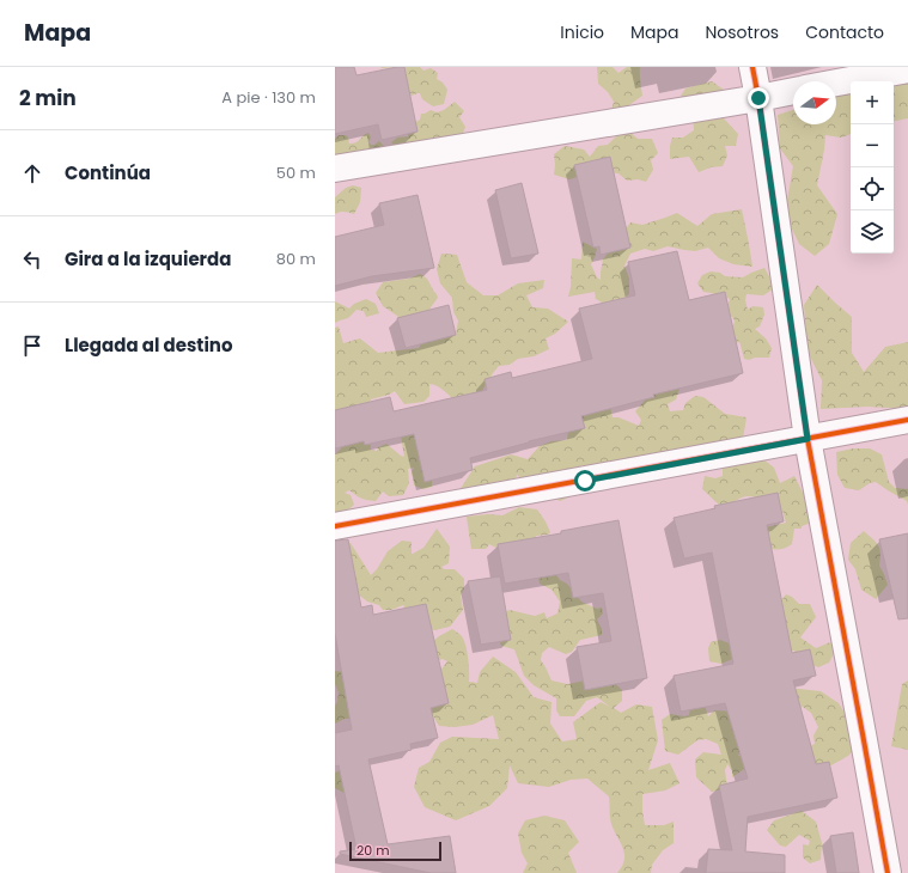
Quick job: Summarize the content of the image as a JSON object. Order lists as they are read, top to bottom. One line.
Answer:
{"scale_bar":"20 m","north":"right","page":{"header":"Mapa","nav":["Inicio","Mapa","Nosotros","Contacto"],"heading":["2 min","A pie · 130 m"],"map_buttons":["+","−"],"list":[["Continúa","50 m"],["Gira a la izquierda","80 m"],"Llegada al destino"],"scale":"20 m"}}
